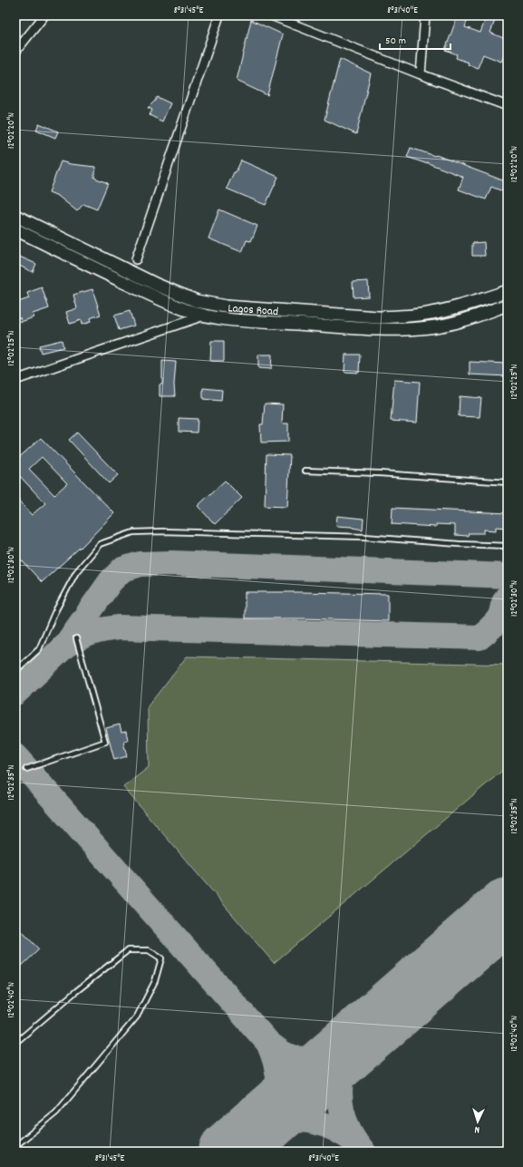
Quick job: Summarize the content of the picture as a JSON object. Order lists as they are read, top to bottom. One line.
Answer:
{"streets":{"main road":["Lagos Road"]},"scale_bar":"50 m","north":"bottom","coordinates":["8°31'45\"E","8°31'40\"E","12°02'20\"N","12°02'25\"N","12°02'30\"N","12°02'35\"N","12°02'40\"N"]}
